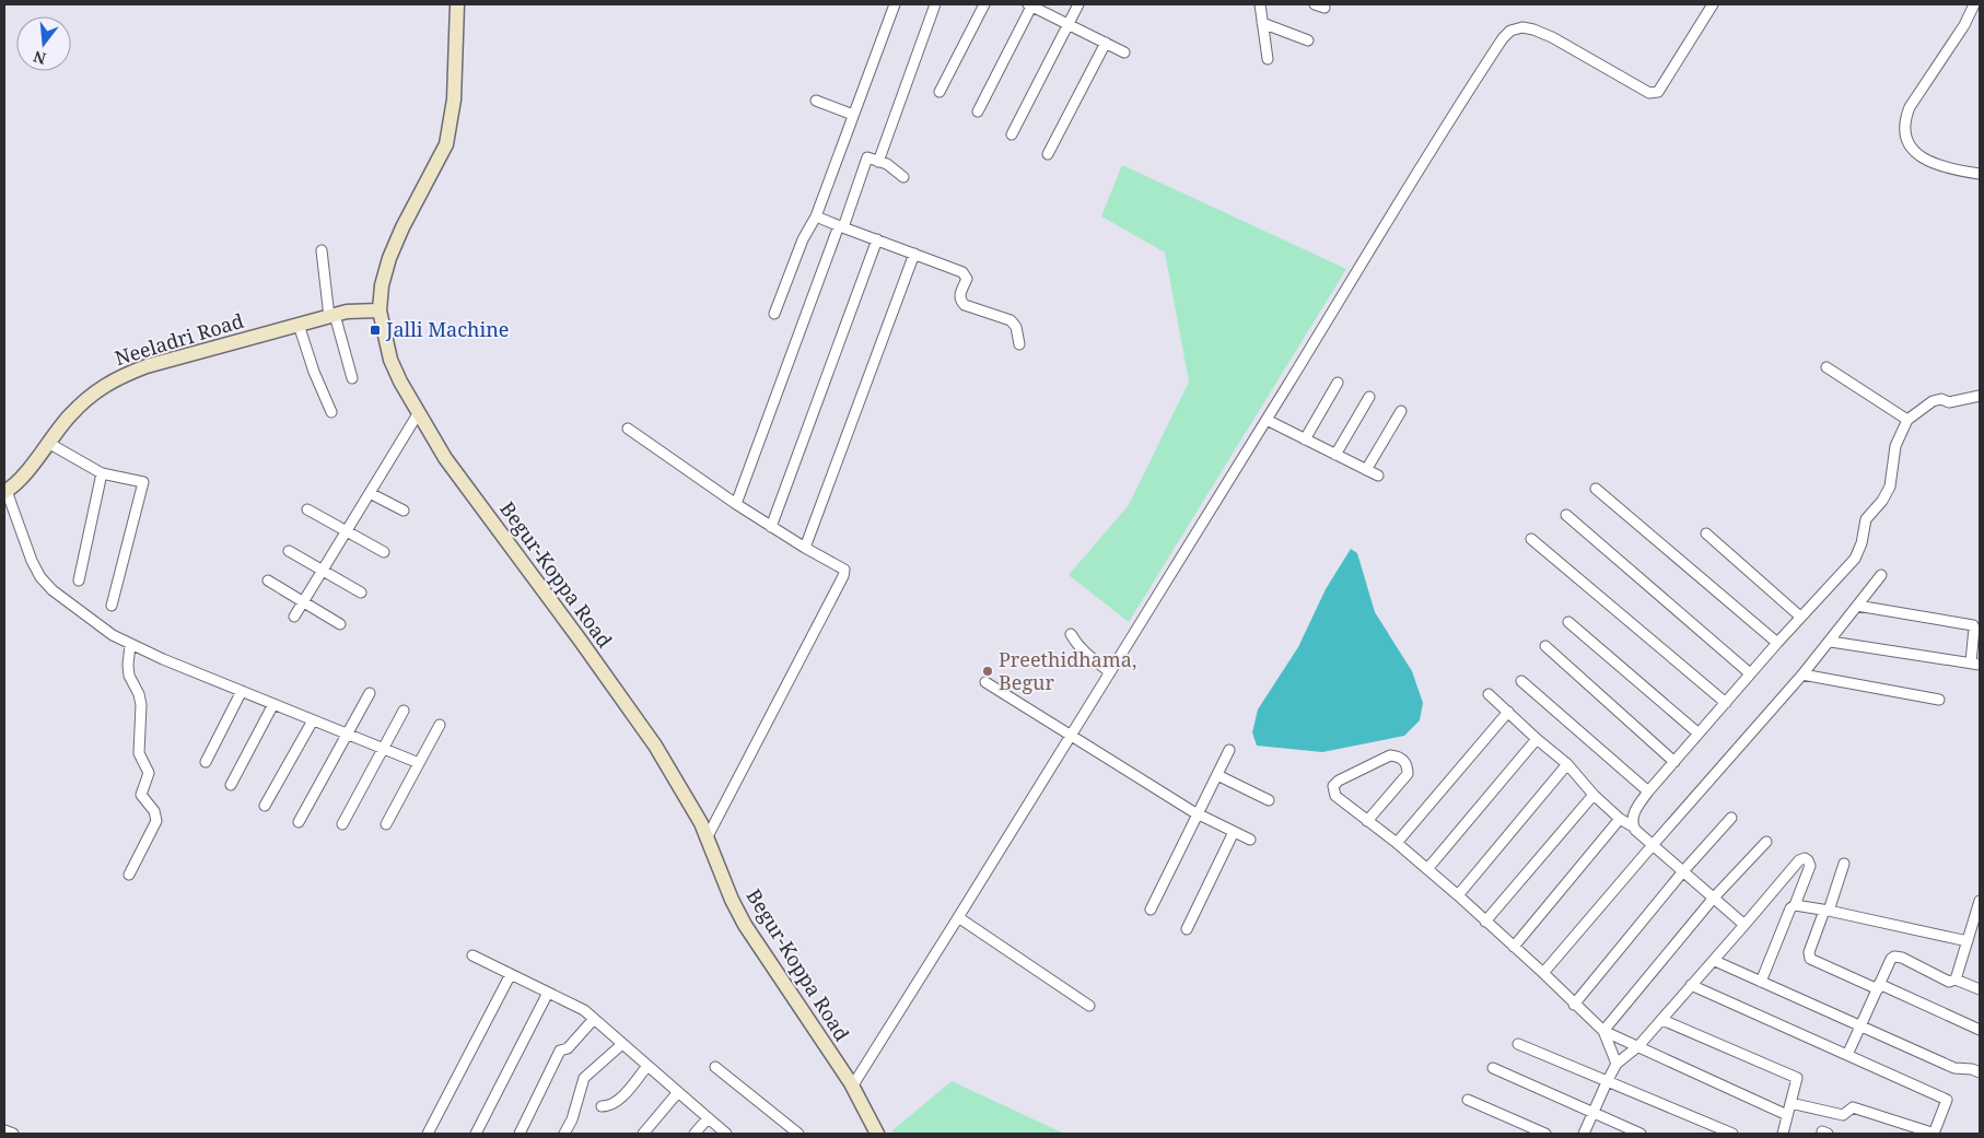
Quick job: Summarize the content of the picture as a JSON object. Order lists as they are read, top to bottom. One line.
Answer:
{"streets":{"main road":["Neeladri Road","Begur-Koppa Road"]},"crossings":[["Neeladri Road","Begur-Koppa Road"]],"places":{"transit":["Jalli Machine"],"other":["Preethidhama, Begur"]},"north":"bottom"}
